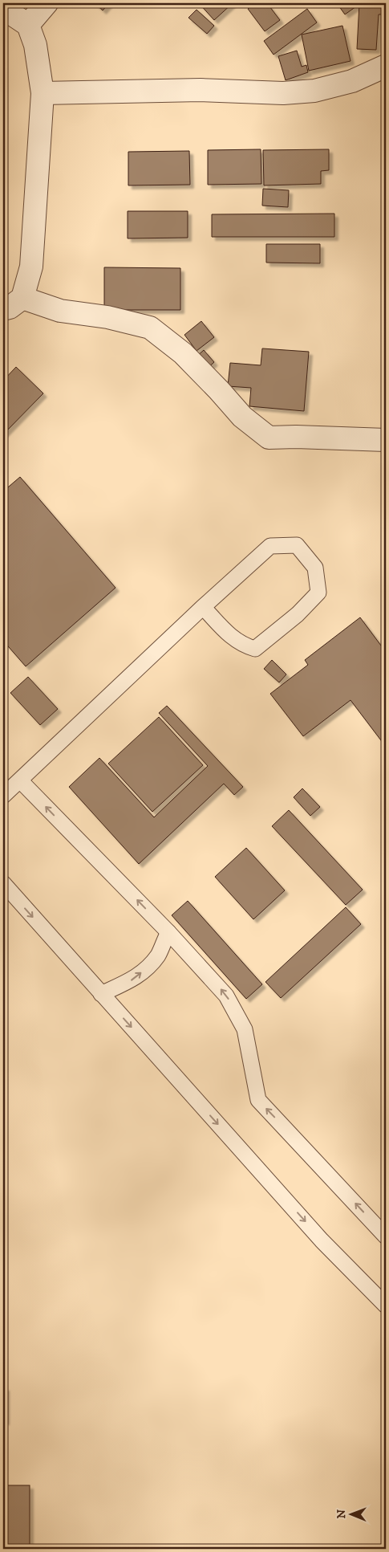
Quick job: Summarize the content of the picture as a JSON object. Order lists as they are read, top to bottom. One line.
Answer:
{"north":"left"}
